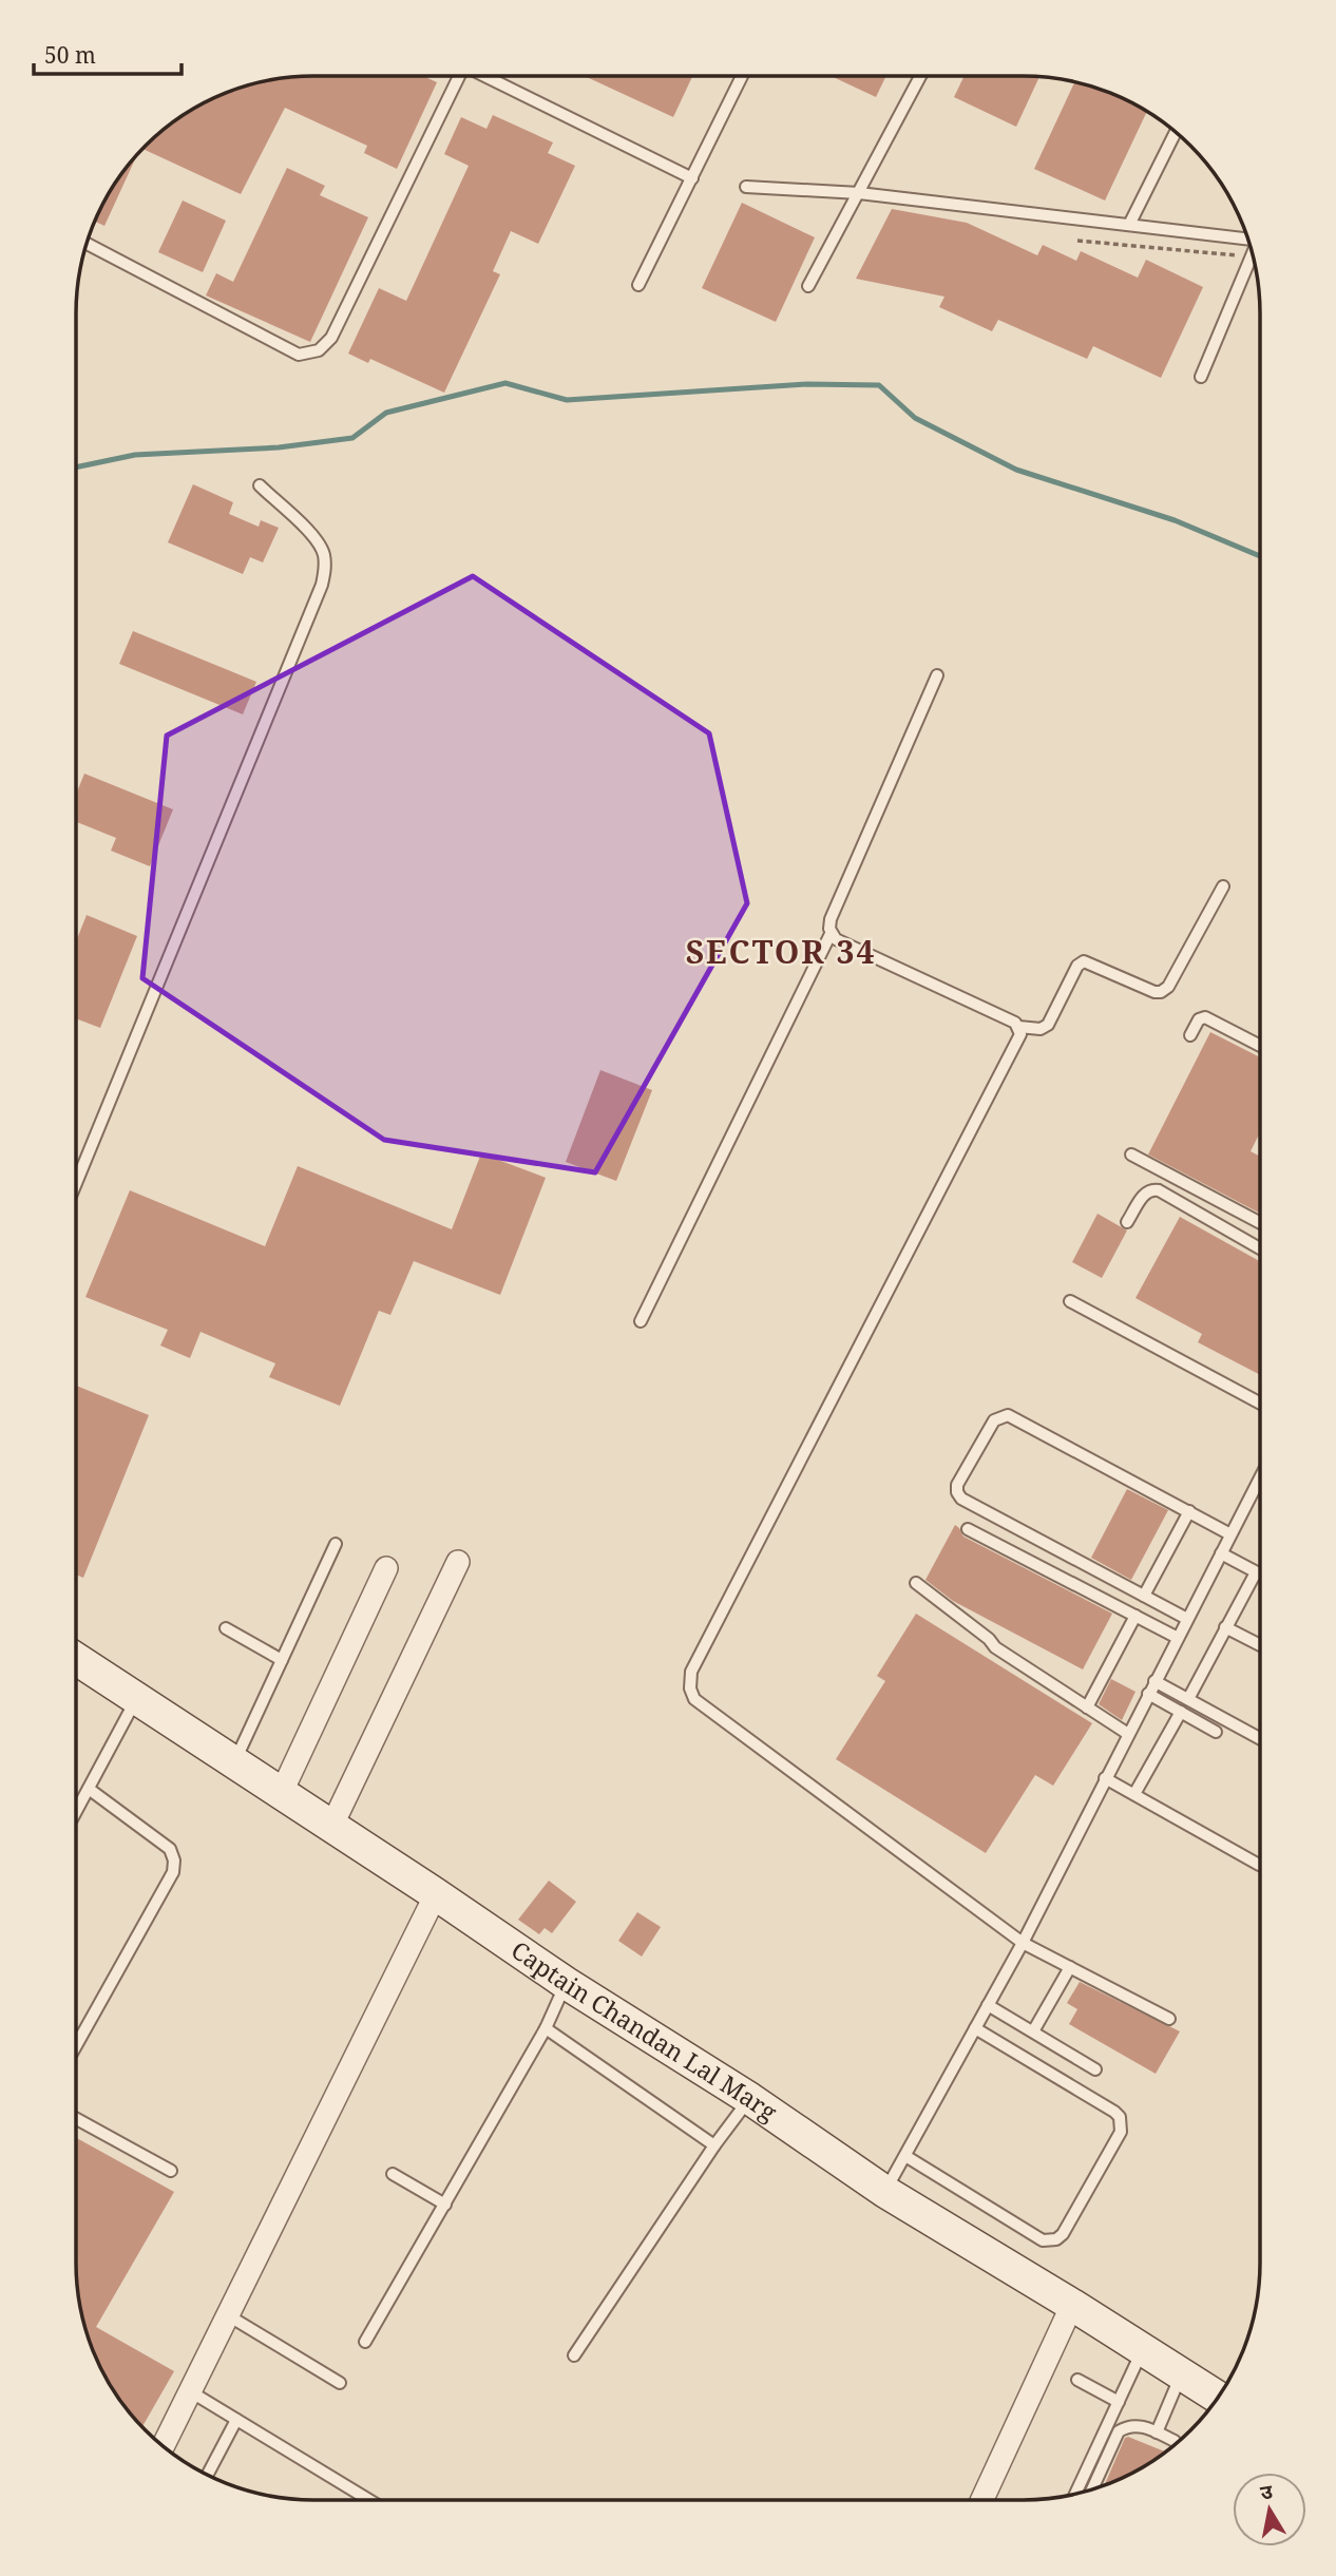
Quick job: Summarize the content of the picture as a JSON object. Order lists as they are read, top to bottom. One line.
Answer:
{"streets":{"street":["Captain Chandan Lal Marg"]},"districts":["SECTOR 34"],"scale_bar":"50 m","north":"top"}
